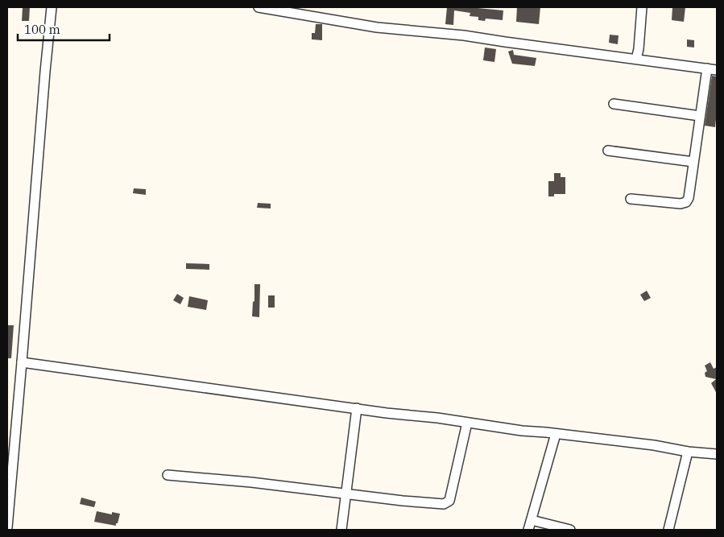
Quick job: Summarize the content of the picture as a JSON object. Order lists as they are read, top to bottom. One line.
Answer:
{"scale_bar":"100 m"}
